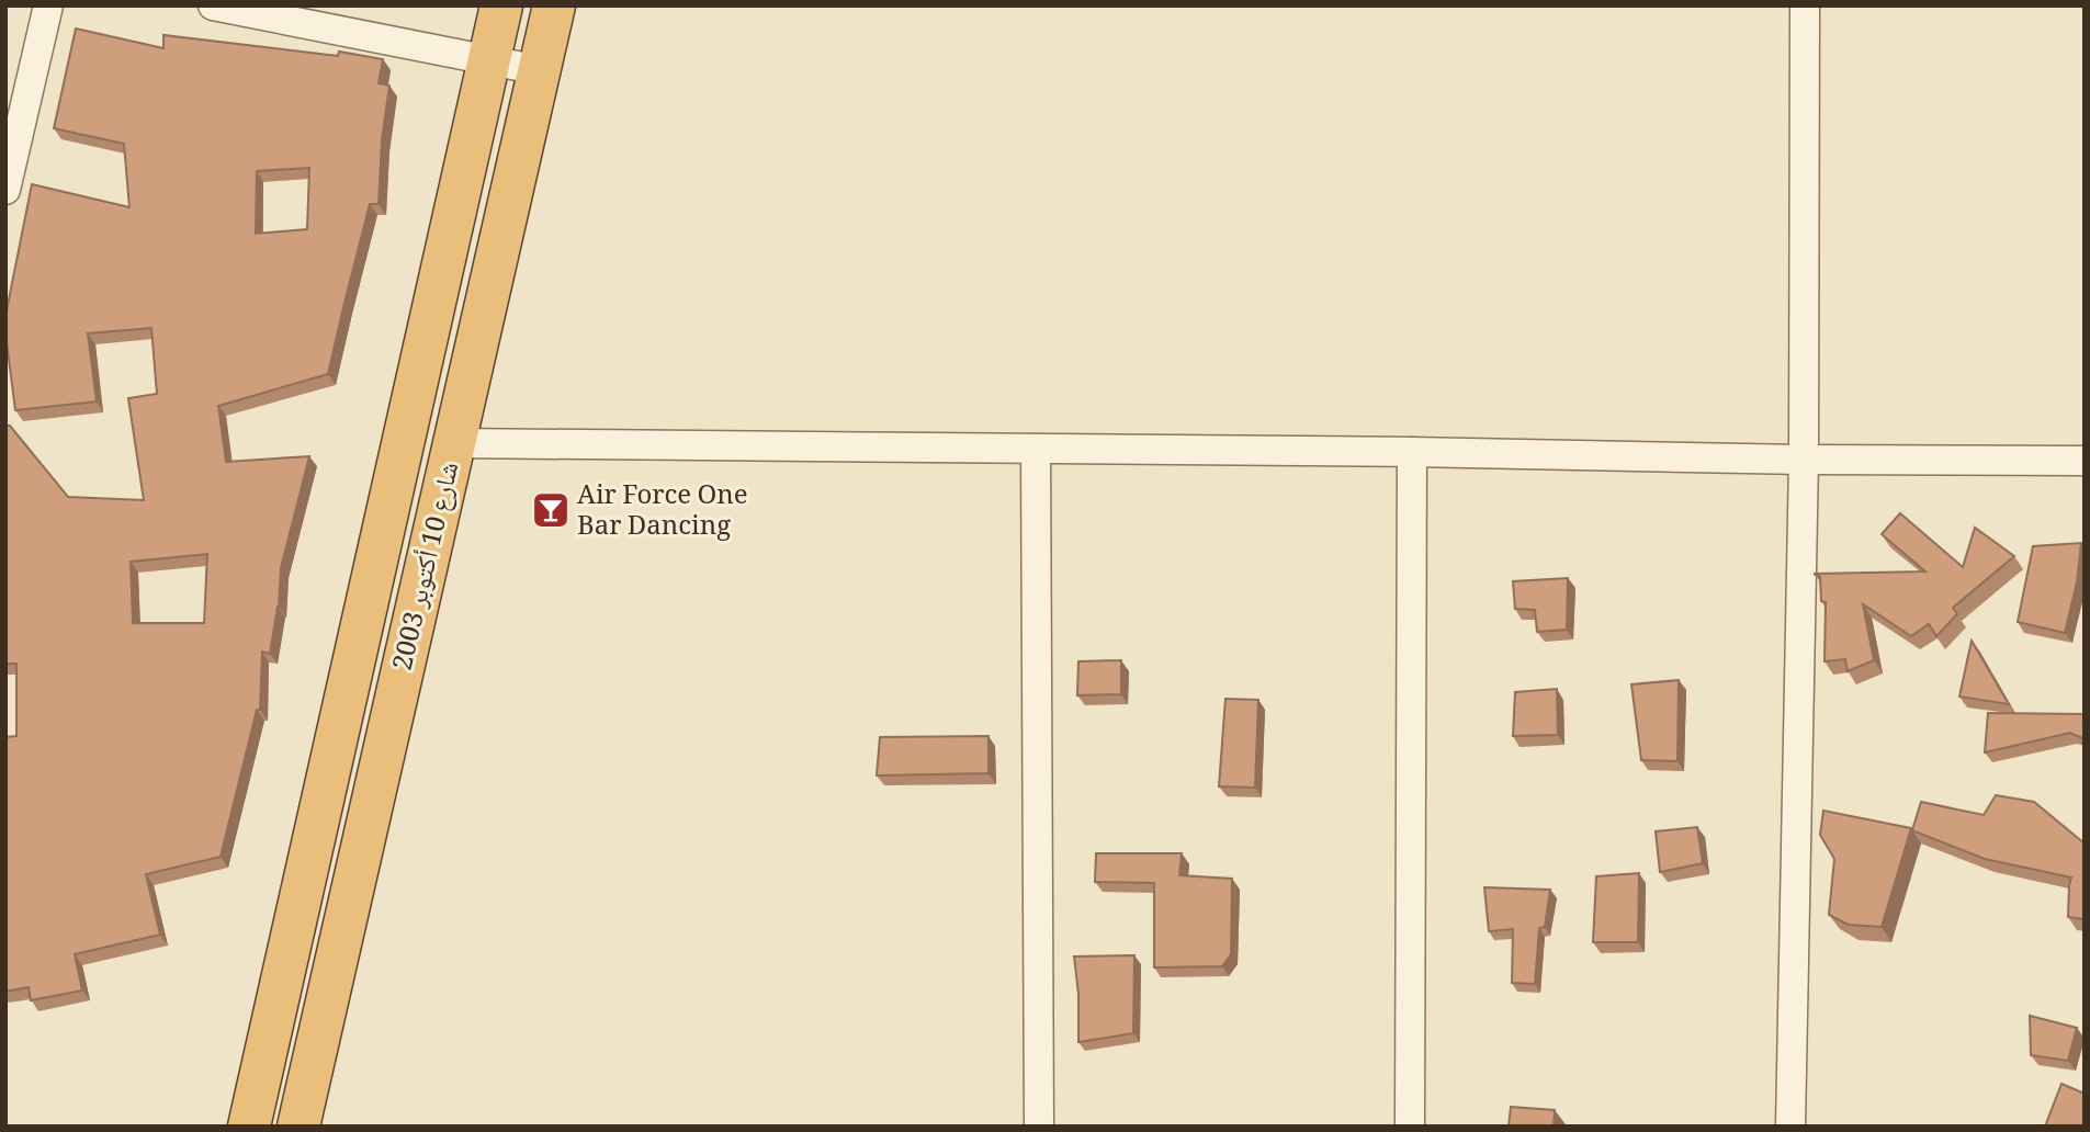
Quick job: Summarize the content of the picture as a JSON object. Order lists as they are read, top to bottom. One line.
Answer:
{"streets":{"highway":["شارع 10 أكتوبر 2003"]},"places":{"bar":["Air Force One Bar Dancing"]}}
